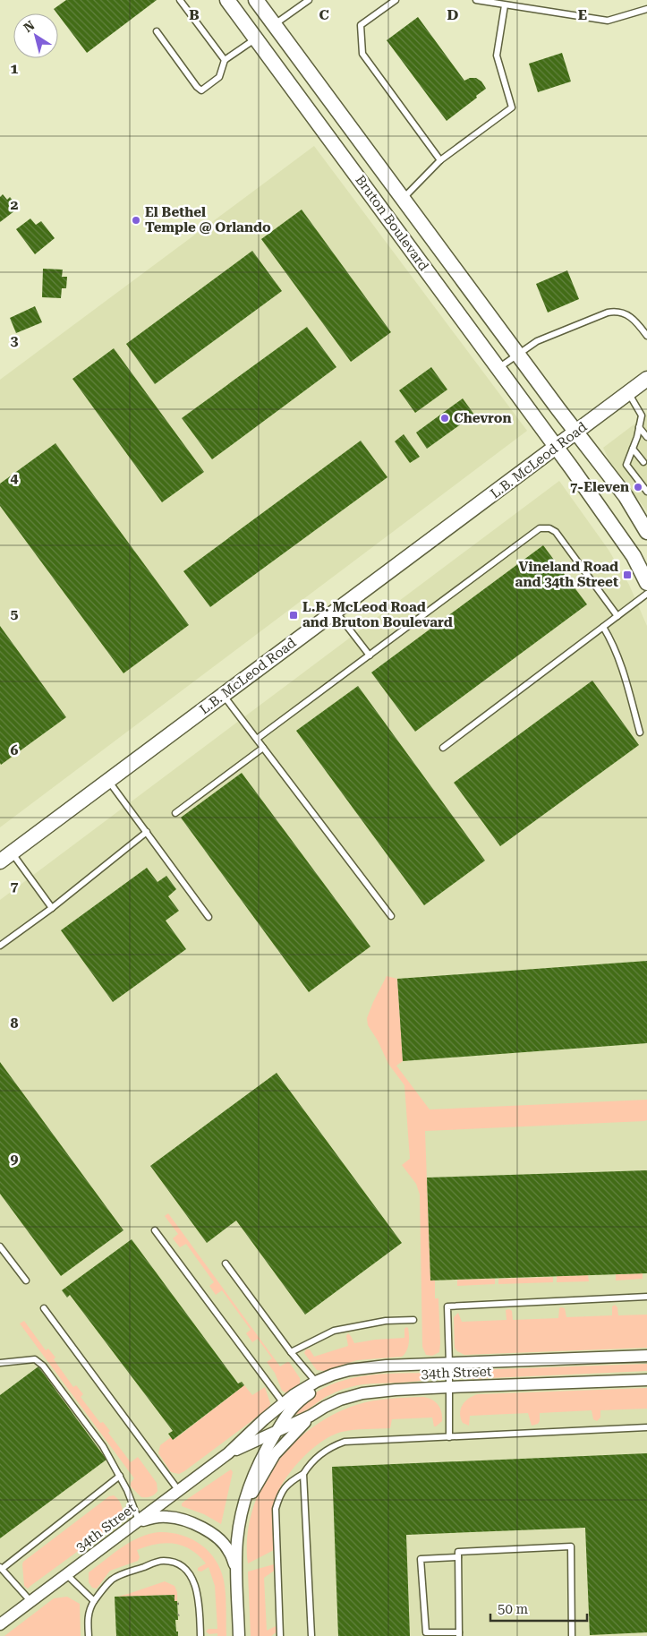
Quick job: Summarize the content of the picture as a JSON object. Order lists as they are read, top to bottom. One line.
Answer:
{"streets":{"street":["Bruton Boulevard","L.B. McLeod Road","34th Street"]},"crossings":[["Bruton Boulevard","L.B. McLeod Road"]],"places":{"other":["El Bethel Temple @ Orlando","Chevron","7-Eleven"],"transit":["Vineland Road and 34th Street","L.B. McLeod Road and Bruton Boulevard"]},"scale_bar":"50 m","north":"top left","grid":{"columns":["B","C","D","E"],"rows":["1","2","3","4","5","6","7","8","9"]}}
